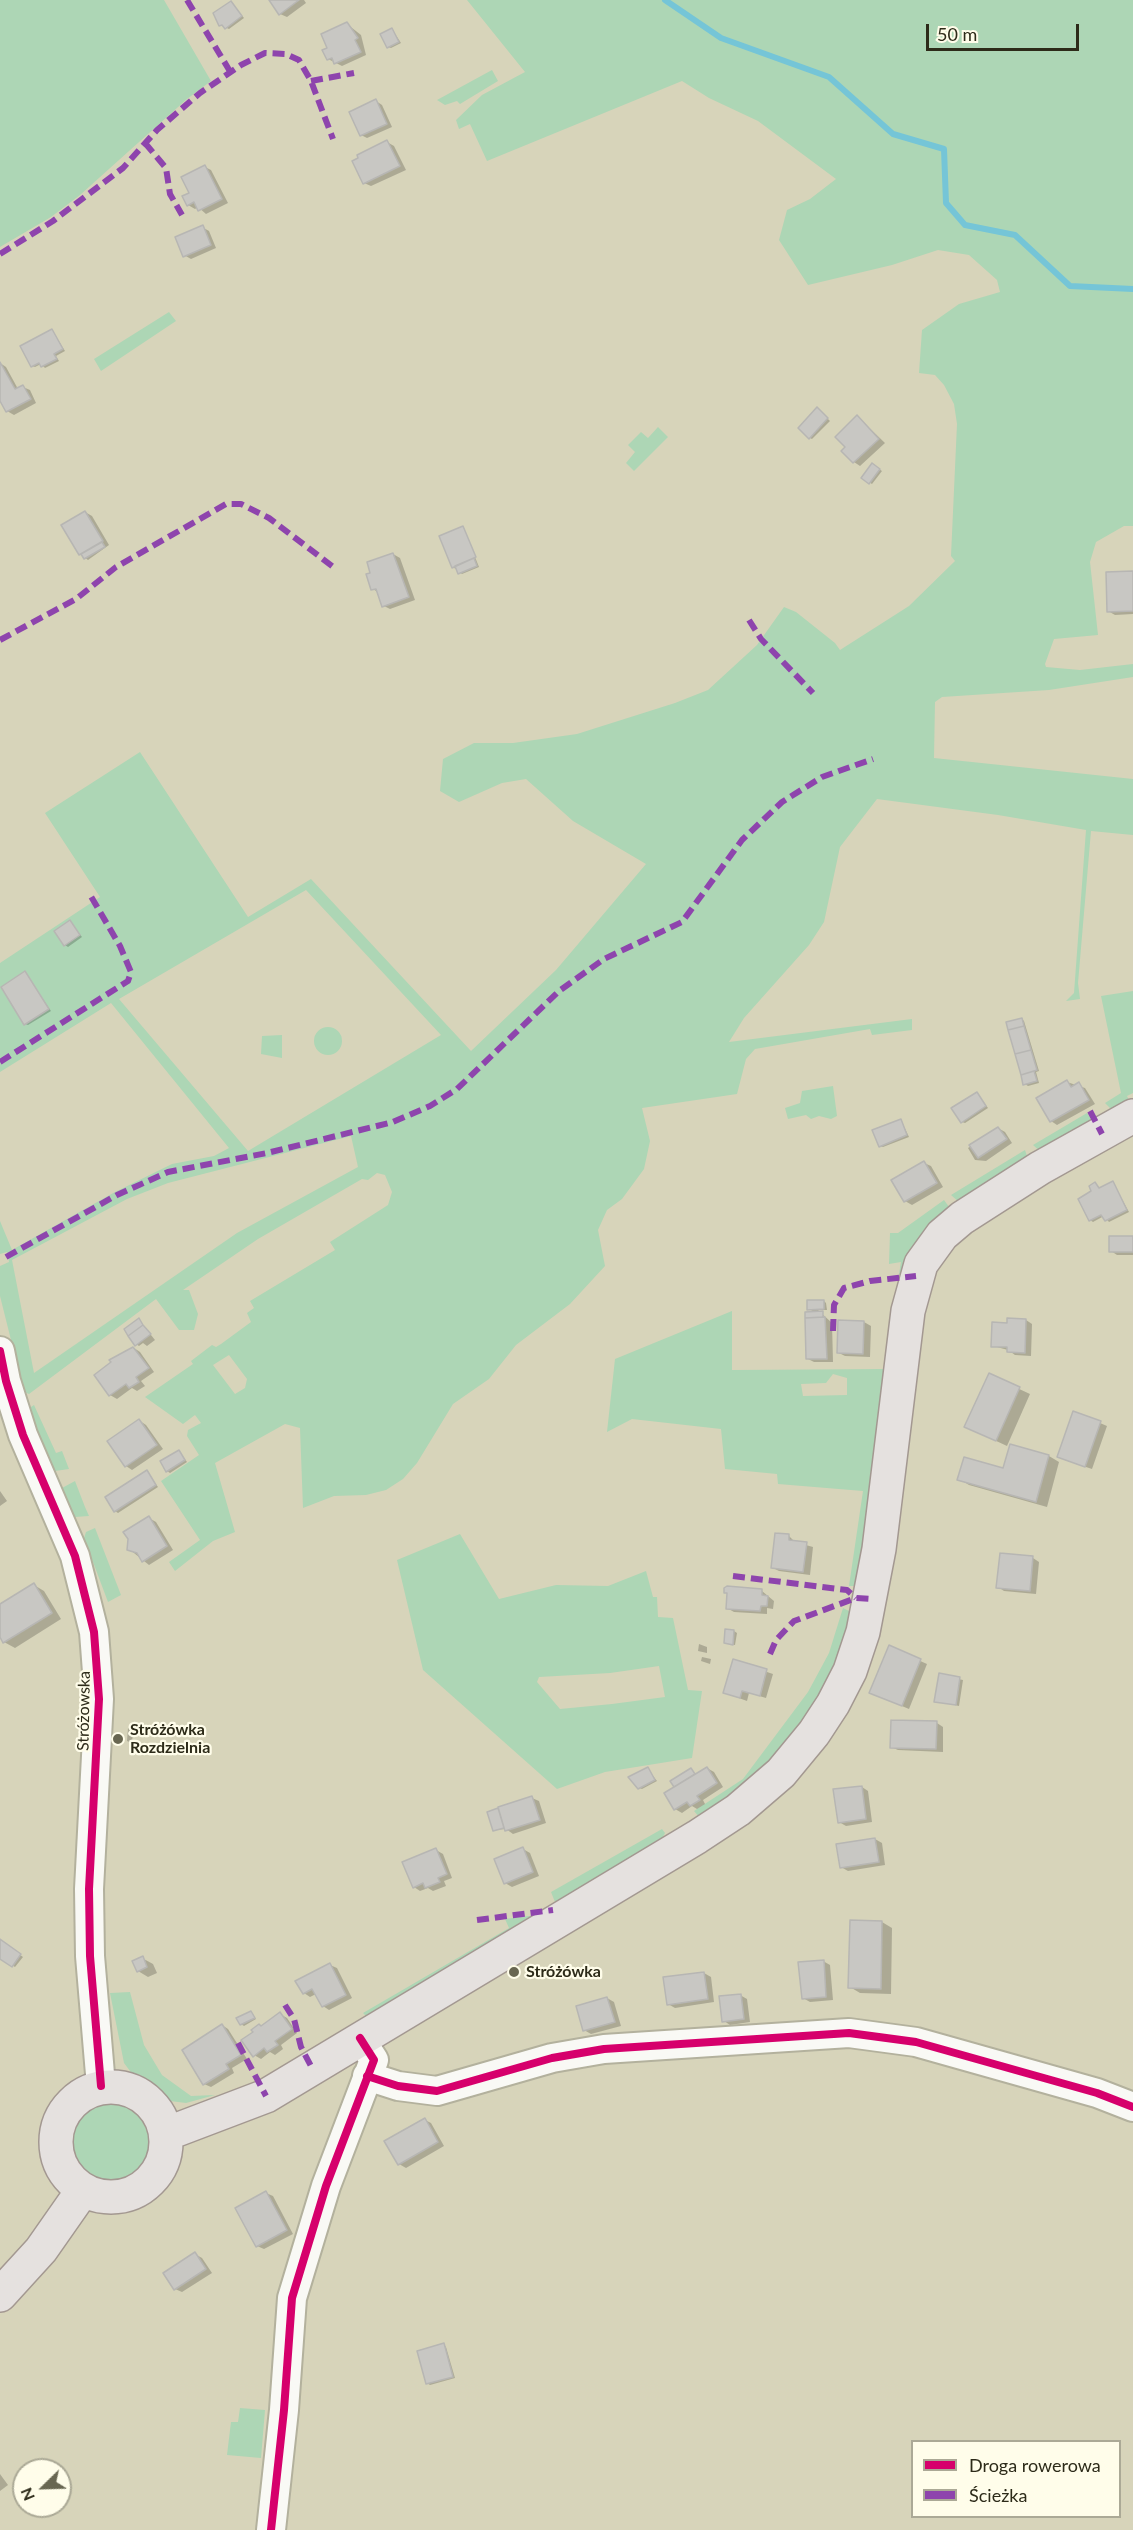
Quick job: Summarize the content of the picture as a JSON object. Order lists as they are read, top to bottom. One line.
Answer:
{"streets":{"street":["Stróżowska"]},"places":["Stróżówka Rozdzielnia","Stróżówka"],"legend":["Droga rowerowa","Ścieżka"],"scale_bar":"50 m","north":"bottom left"}
